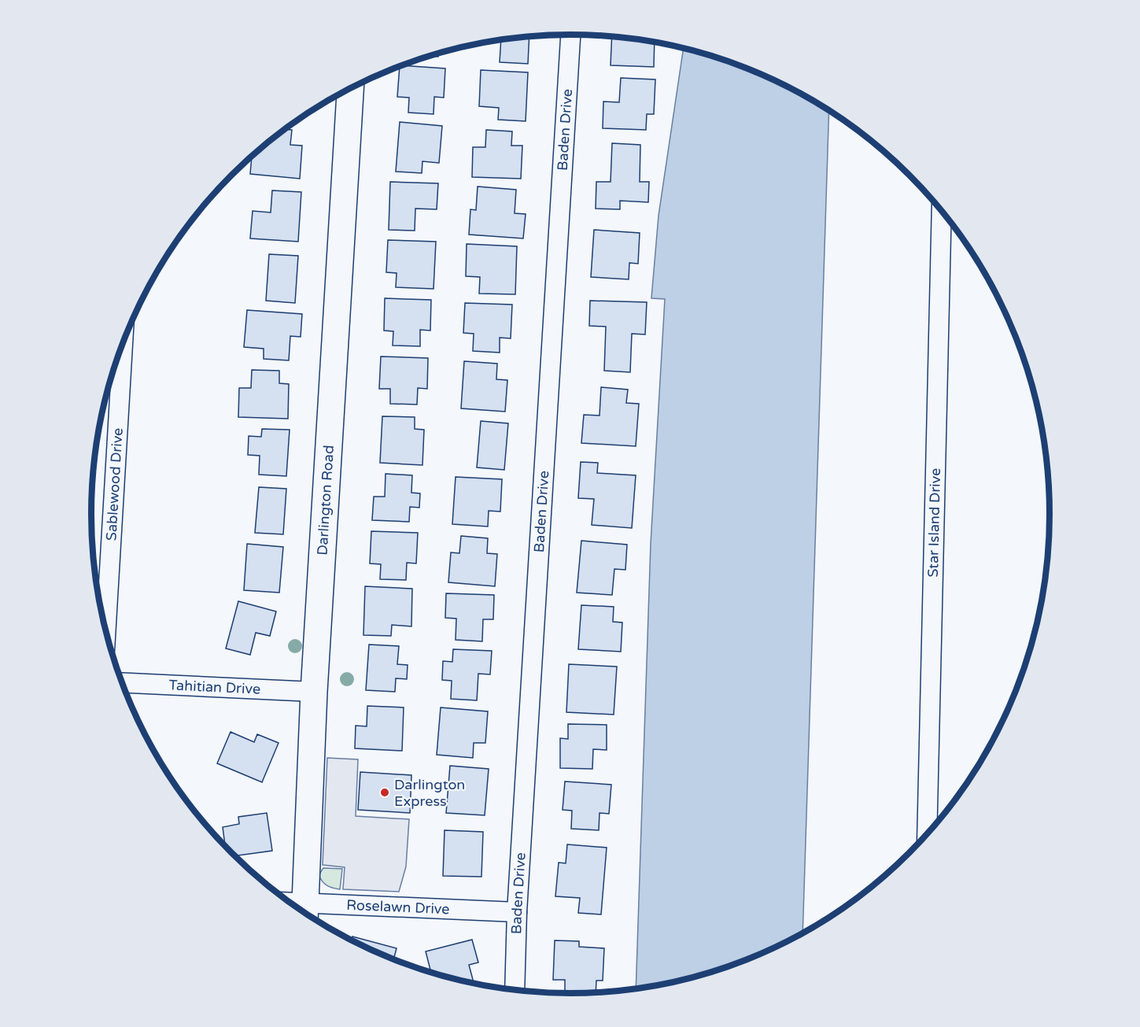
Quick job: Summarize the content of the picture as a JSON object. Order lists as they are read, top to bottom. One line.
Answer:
{"streets":{"street":["Baden Drive","Sablewood Drive","Darlington Road","Star Island Drive","Tahitian Drive","Roselawn Drive"]},"crossings":[["Baden Drive","Roselawn Drive"],["Darlington Road","Tahitian Drive"],["Darlington Road","Roselawn Drive"]],"places":["Darlington Express"]}
